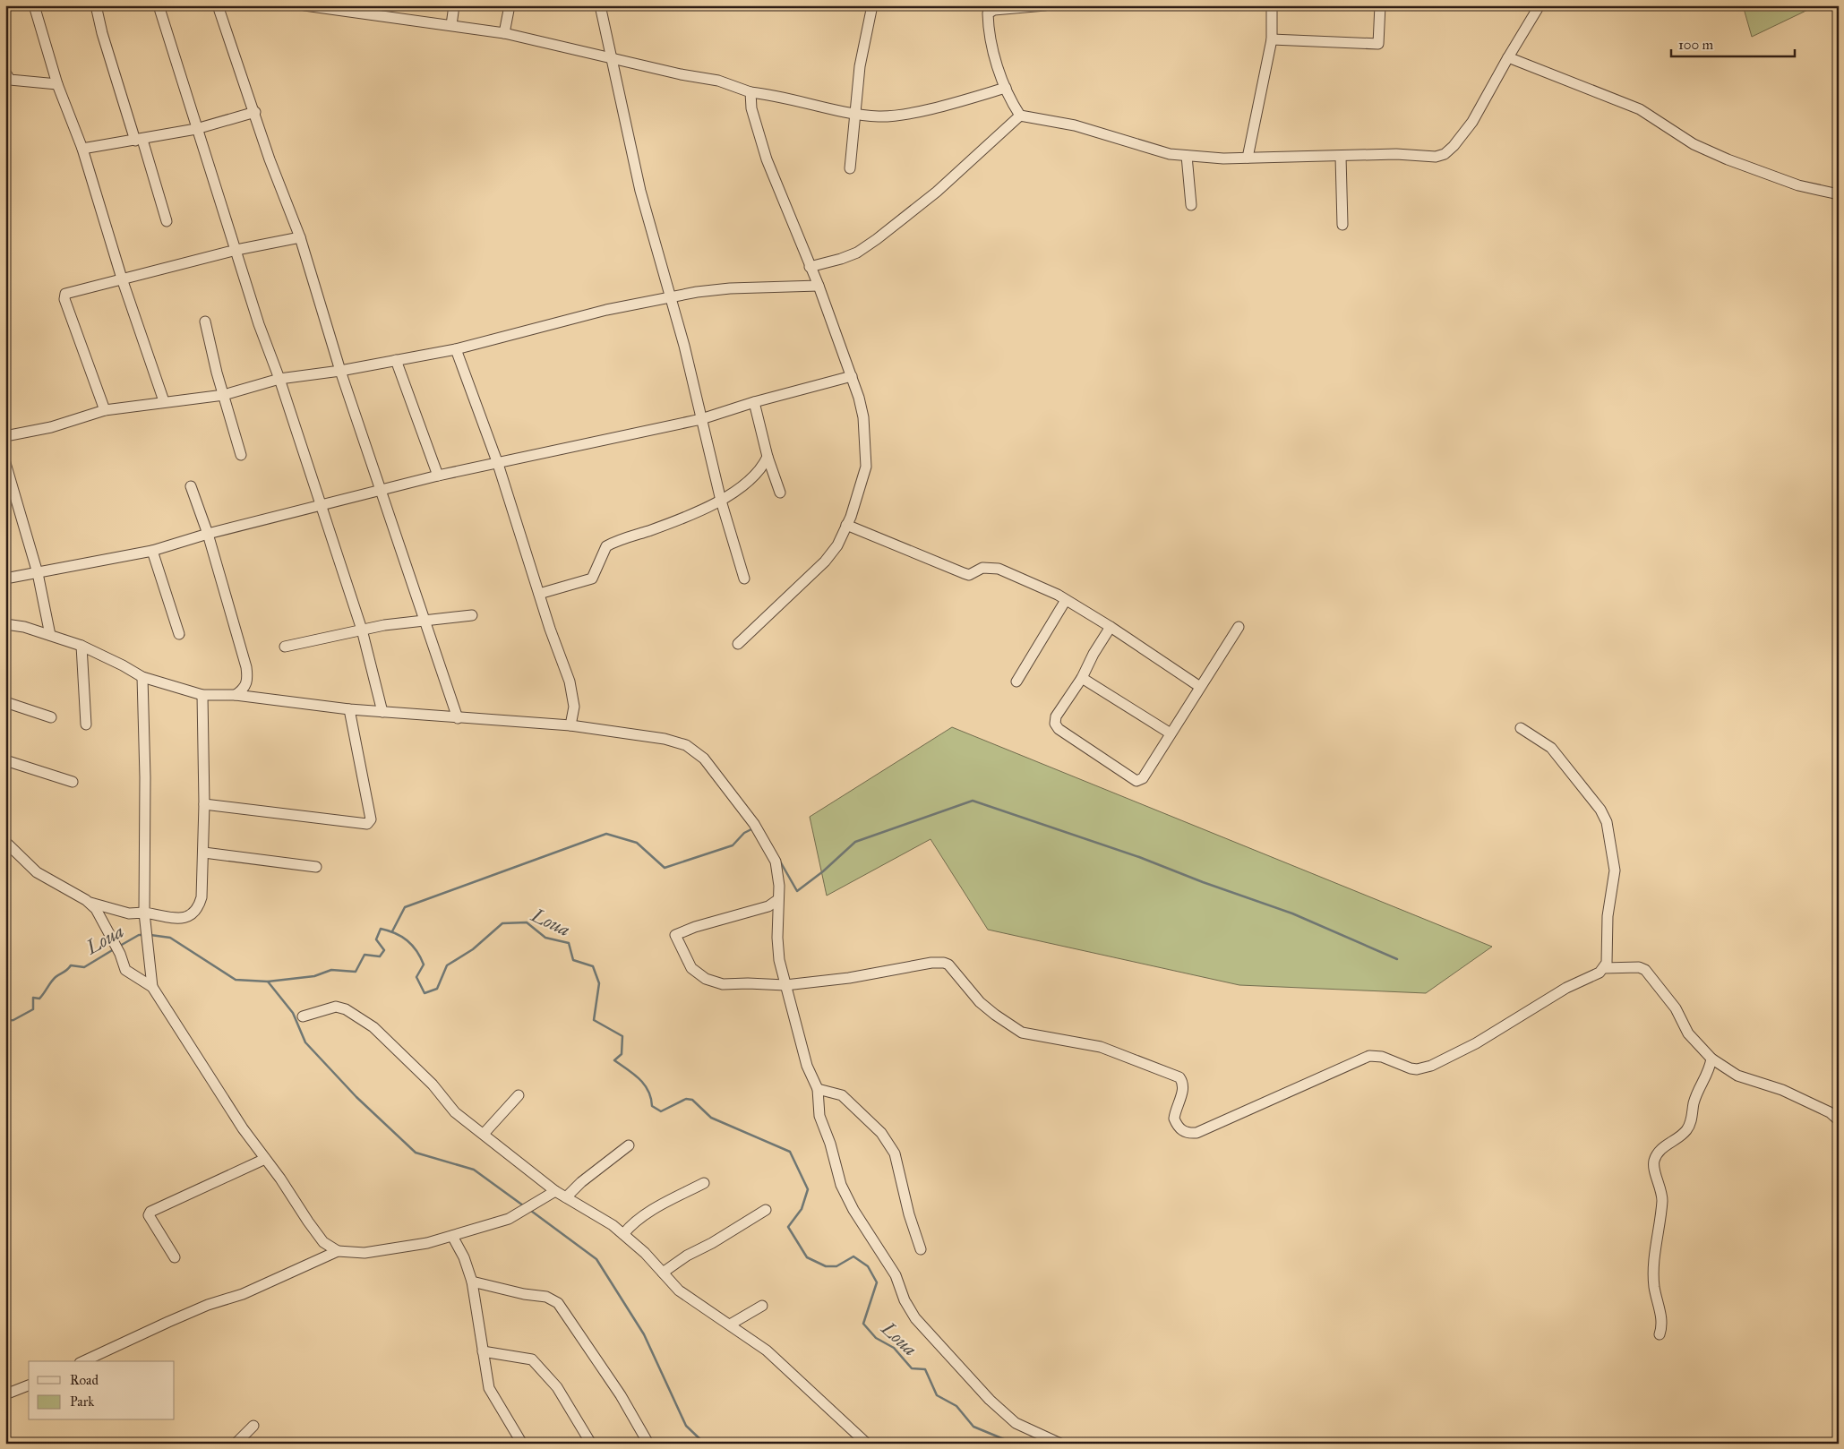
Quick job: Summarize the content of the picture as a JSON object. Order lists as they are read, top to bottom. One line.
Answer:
{"water":["Loua"],"legend":["Road","Park"],"scale_bar":"100 m"}
